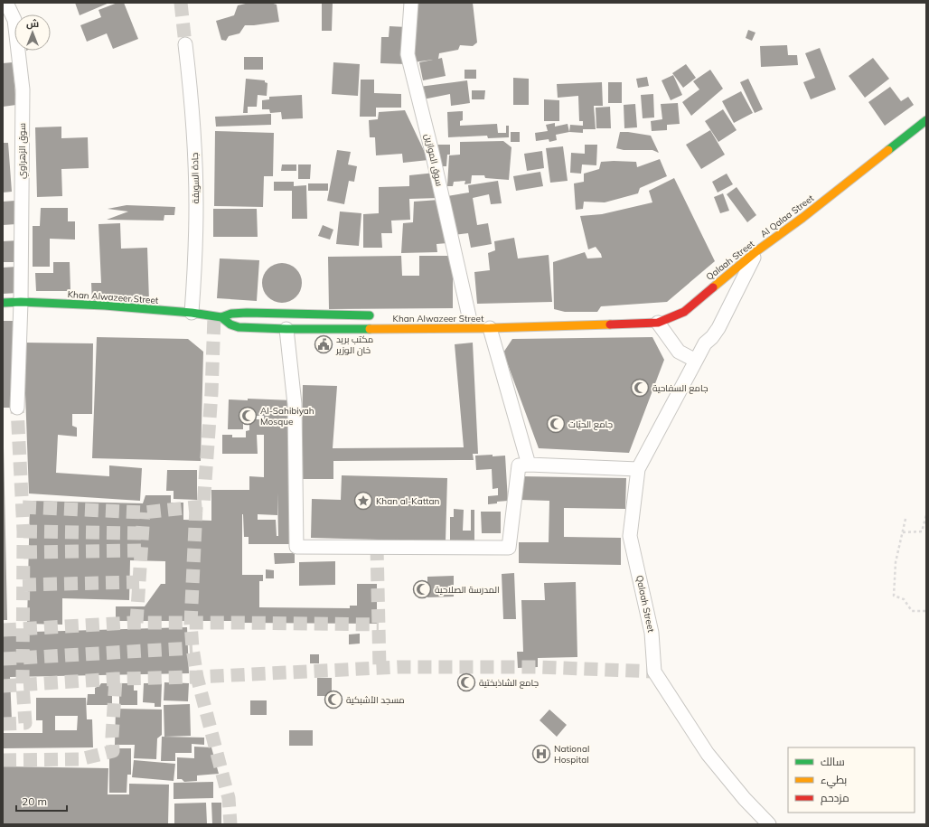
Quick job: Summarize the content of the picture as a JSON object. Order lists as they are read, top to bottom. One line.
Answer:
{"streets":{"street":["سوق الزهراوي","سوق الموازين","جادة السويقة","Al Qalaa Street","Qalaah Street","Khan Alwazeer Street"]},"crossings":[["سوق الزهراوي","Khan Alwazeer Street"],["جادة السويقة","Khan Alwazeer Street"],["Al Qalaa Street","Qalaah Street"],["Al Qalaa Street","Khan Alwazeer Street"]],"places":{"public building":["مكتب بريد خان الوزير"],"mosque":["جامع السفاحية","Al-Sahibiyah Mosque","جامع الحيّات","المدرسة الصلاحية","جامع الشاذبختية","مسجد الأشبكية"],"place":["Khan al-Kattan"],"hospital":["National Hospital"]},"legend":["سالك","بطيء","مزدحم"],"scale_bar":"20 m","north":"top"}
